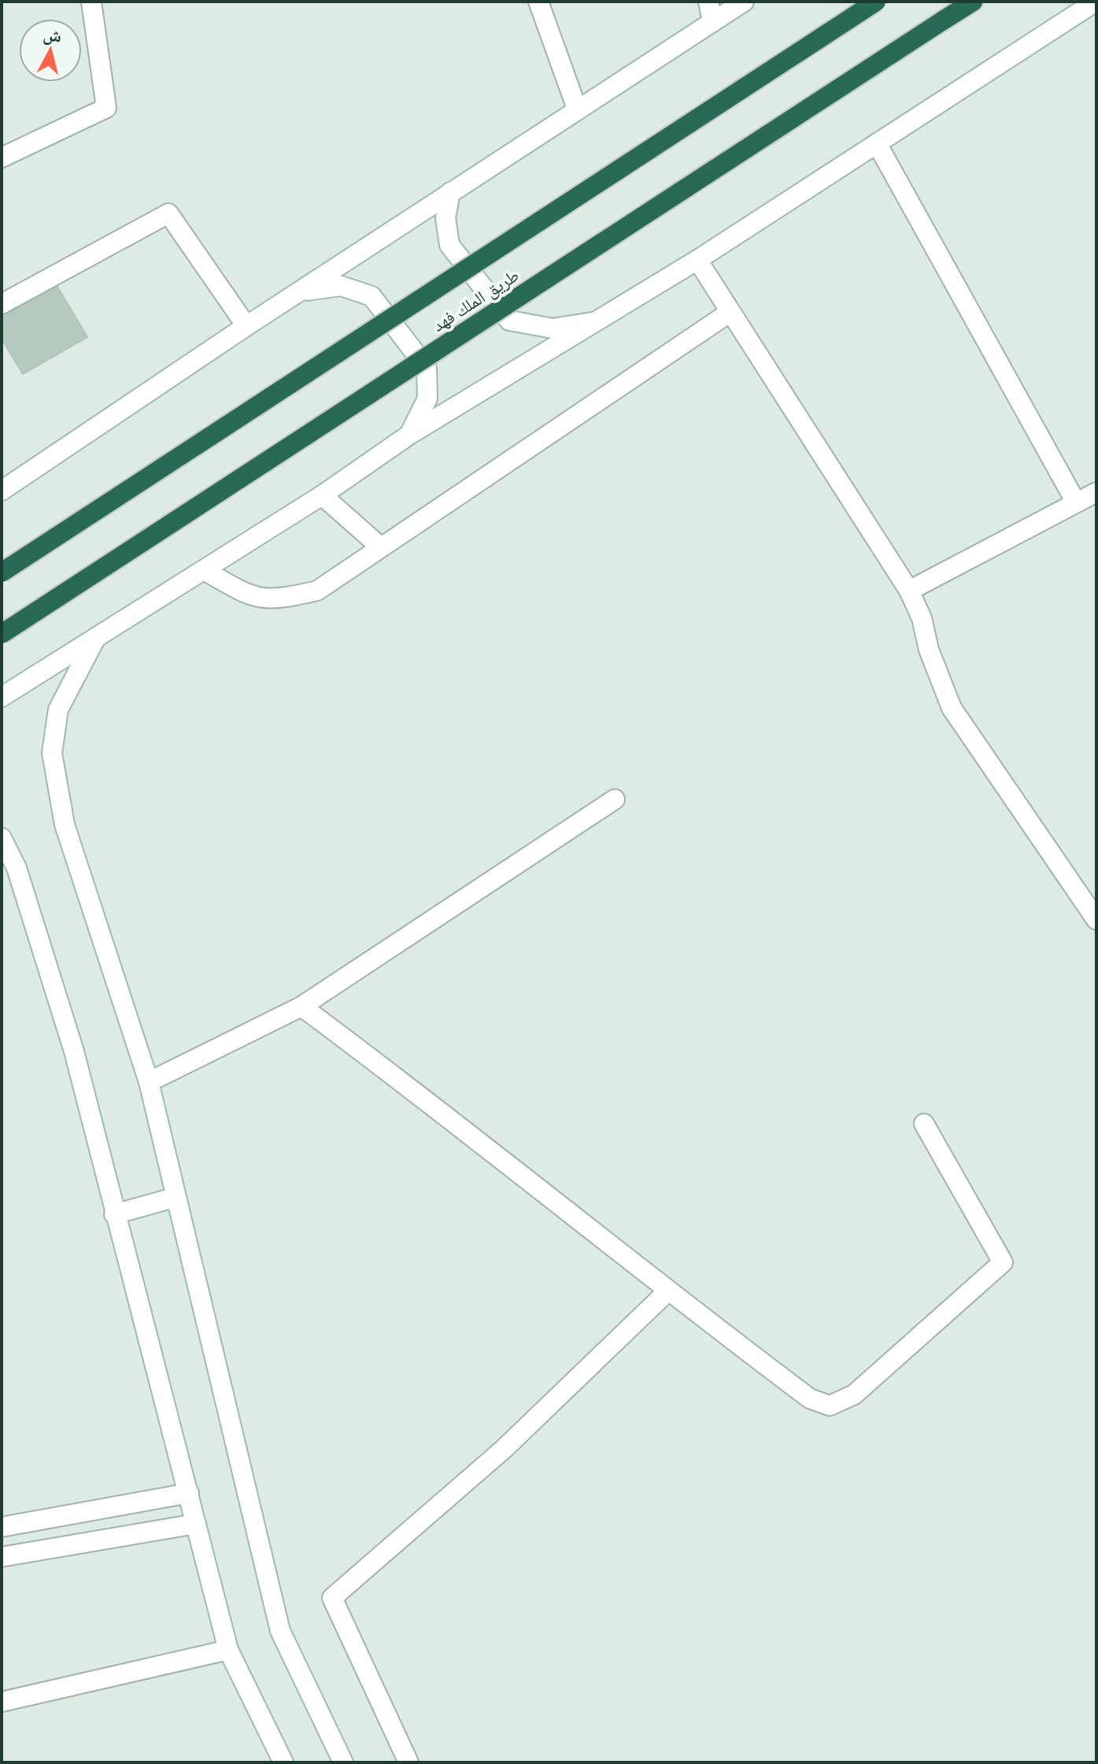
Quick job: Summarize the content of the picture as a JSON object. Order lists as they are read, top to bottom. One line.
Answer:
{"streets":{"highway":["طريق الملك فهد"]},"north":"top"}
